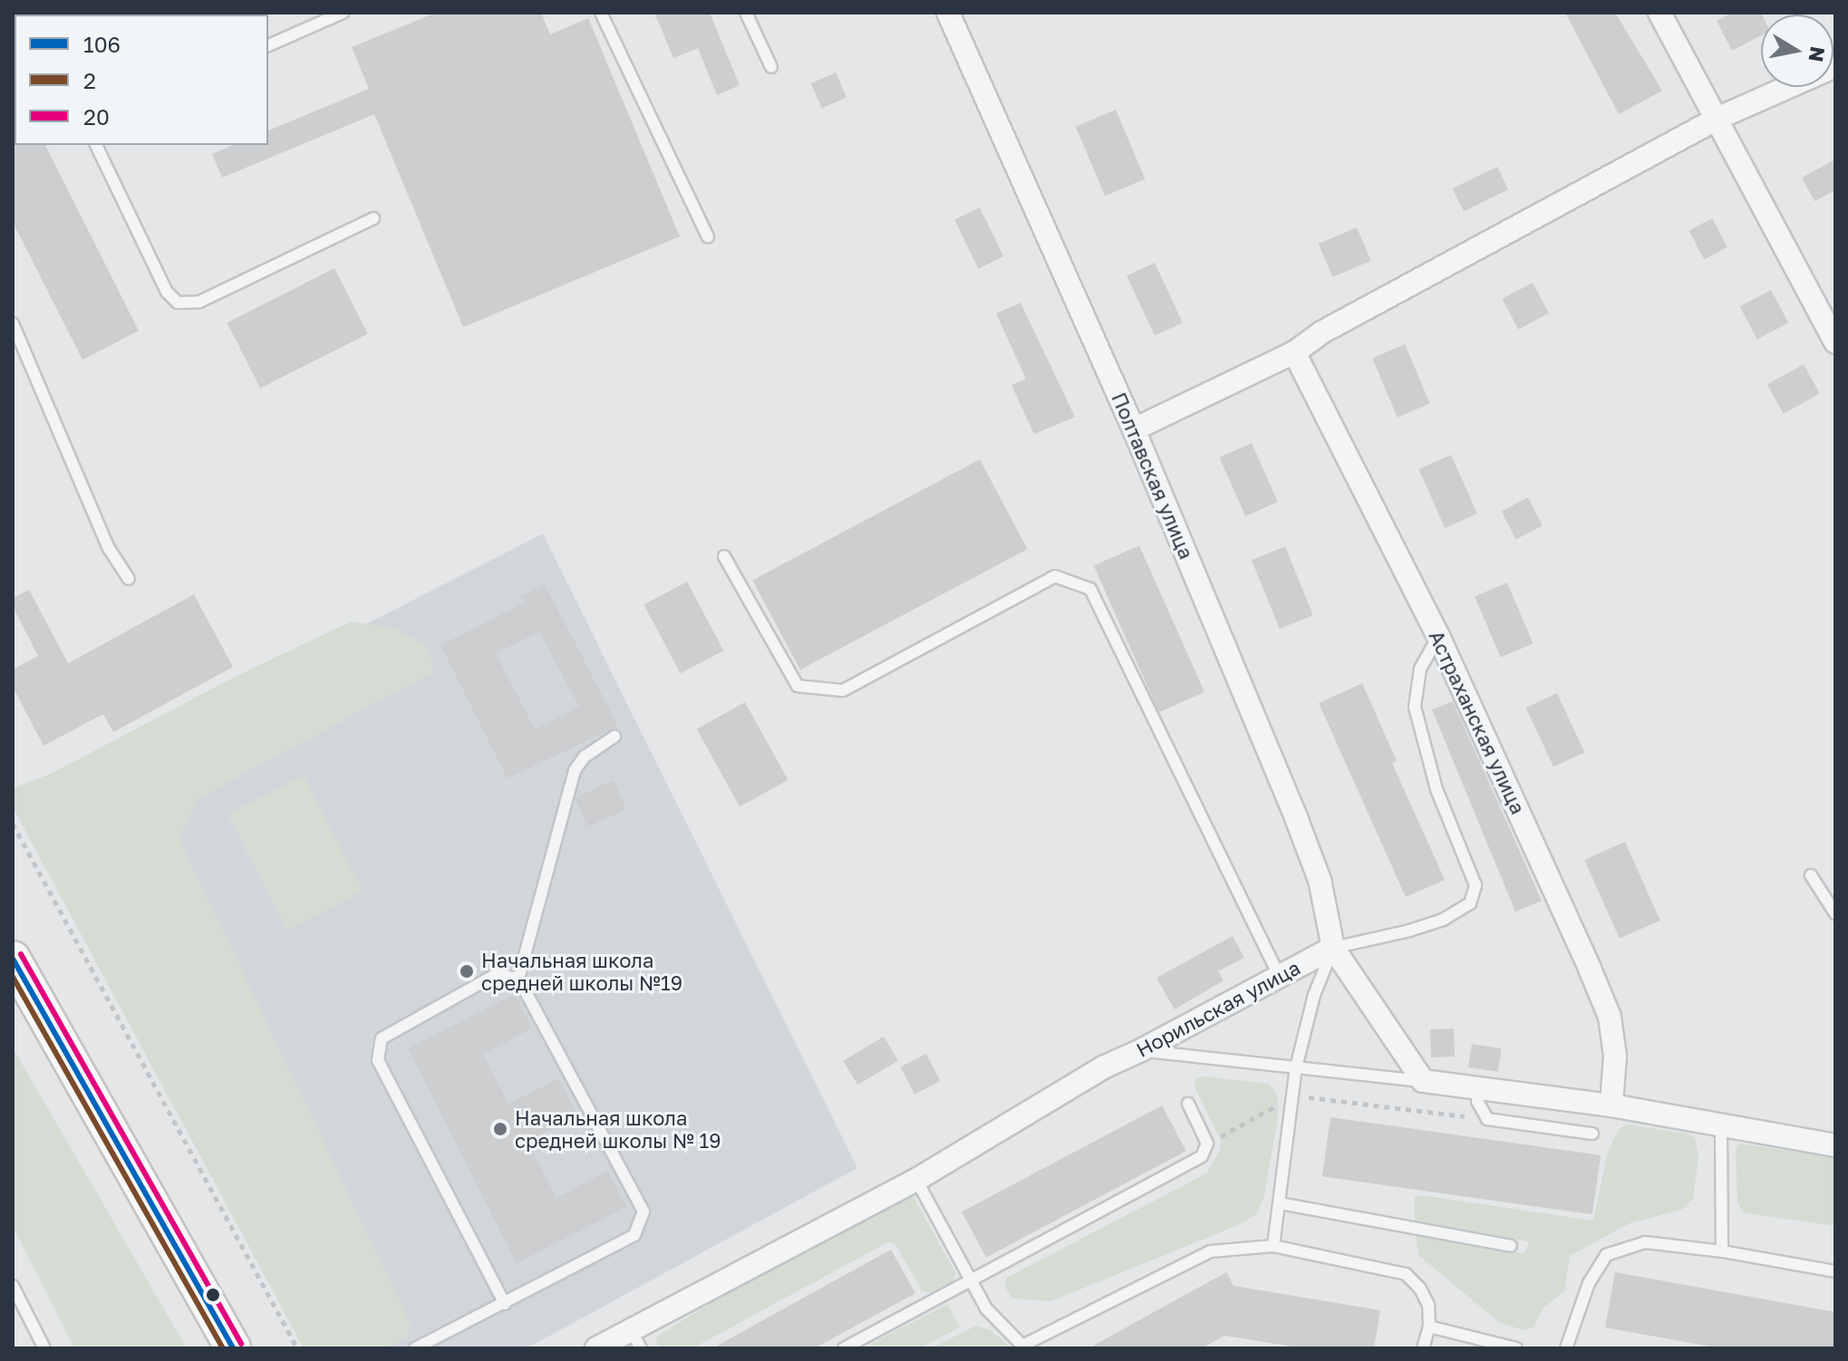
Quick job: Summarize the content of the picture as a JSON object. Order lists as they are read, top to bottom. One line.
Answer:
{"streets":{"street":["Полтавская улица","Астраханская улица","Норильская улица"]},"crossings":[["Полтавская улица","Норильская улица"]],"places":["Начальная школа средней школы №19","Начальная школа средней школы № 19"],"lines":["transit line 20","transit line 106","transit line 2"],"legend":["106","2","20"],"north":"right"}
